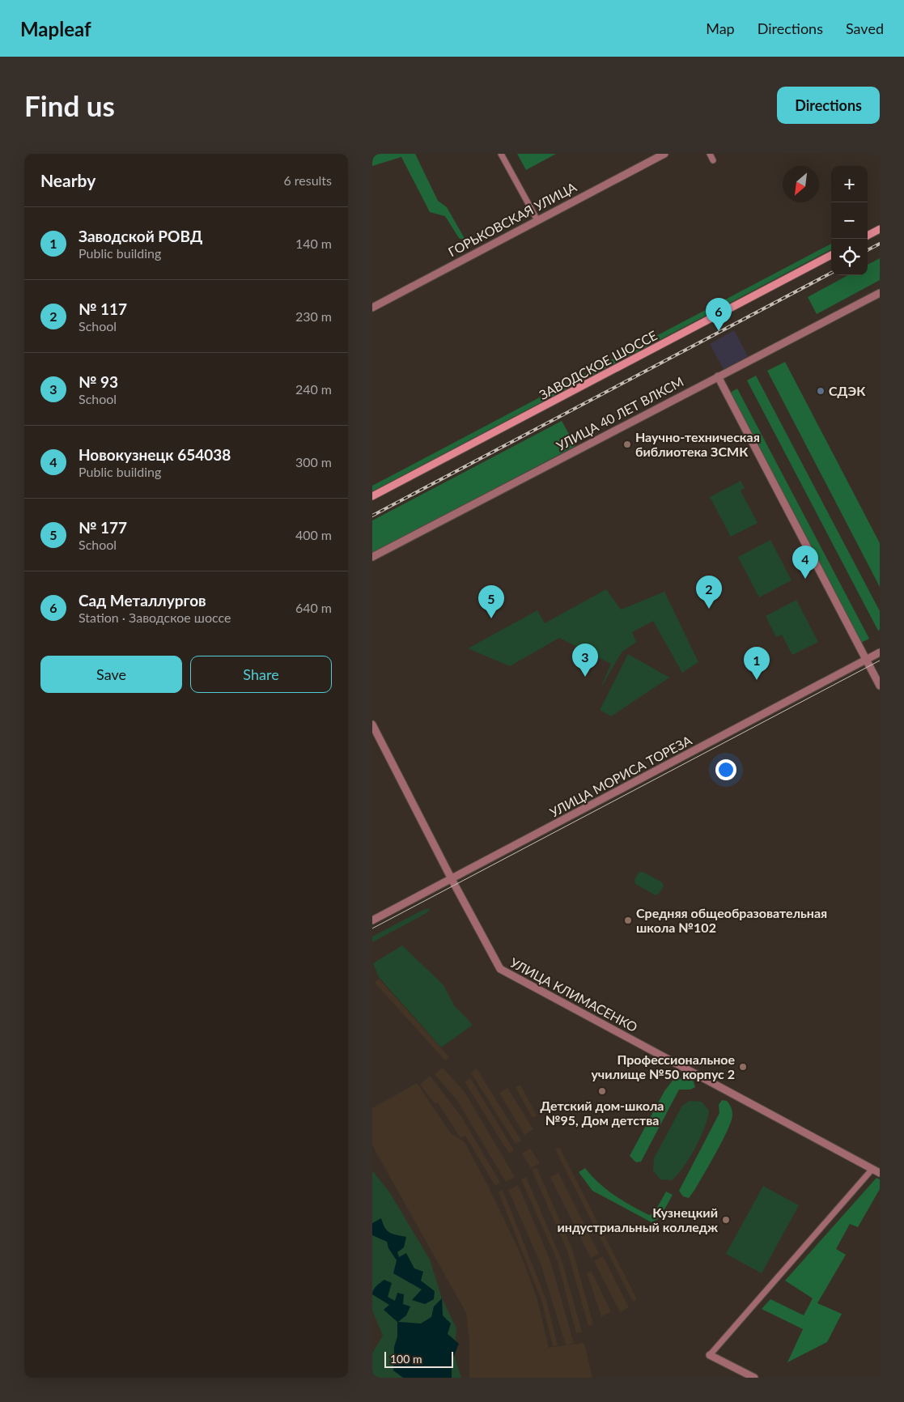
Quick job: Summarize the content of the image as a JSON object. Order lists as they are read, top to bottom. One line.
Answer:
{"streets":{"main road":["ЗАВОДСКОЕ ШОССЕ"],"street":["ГОРЬКОВСКАЯ УЛИЦА","УЛИЦА 40 ЛЕТ ВЛКСМ","УЛИЦА МОРИСА ТОРЕЗА","УЛИЦА КЛИМАСЕНКО"]},"crossings":[["УЛИЦА МОРИСА ТОРЕЗА","УЛИЦА КЛИМАСЕНКО"]],"places":["СДЭК","Научно-техническая библиотека ЗСМК","Средняя общеобразовательная школа №102","Профессиональное училище №50 корпус 2","Детский дом-школа №95, Дом детства","Кузнецкий индустриальный колледж"],"scale_bar":"100 m","north":"bottom left","page":{"header":"Mapleaf","nav":["Map","Directions","Saved"],"buttons":["Directions",["Save","Share"]],"title":"Find us","heading":["Nearby","6 results"],"map_buttons":["+","−"],"list":[{"mark":"1","name":"Заводской РОВД","note":"Public building","value":"140 m"},{"mark":"2","name":"№ 117","note":"School","value":"230 m"},{"mark":"3","name":"№ 93","note":"School","value":"240 m"},{"mark":"4","name":"Новокузнецк 654038","note":"Public building","value":"300 m"},{"mark":"5","name":"№ 177","note":"School","value":"400 m"},{"mark":"6","name":"Сад Металлургов","note":"Station · Заводское шоссе","value":"640 m"}],"pins":["6","4","2","5","3","1"],"scale":"100 m"}}
